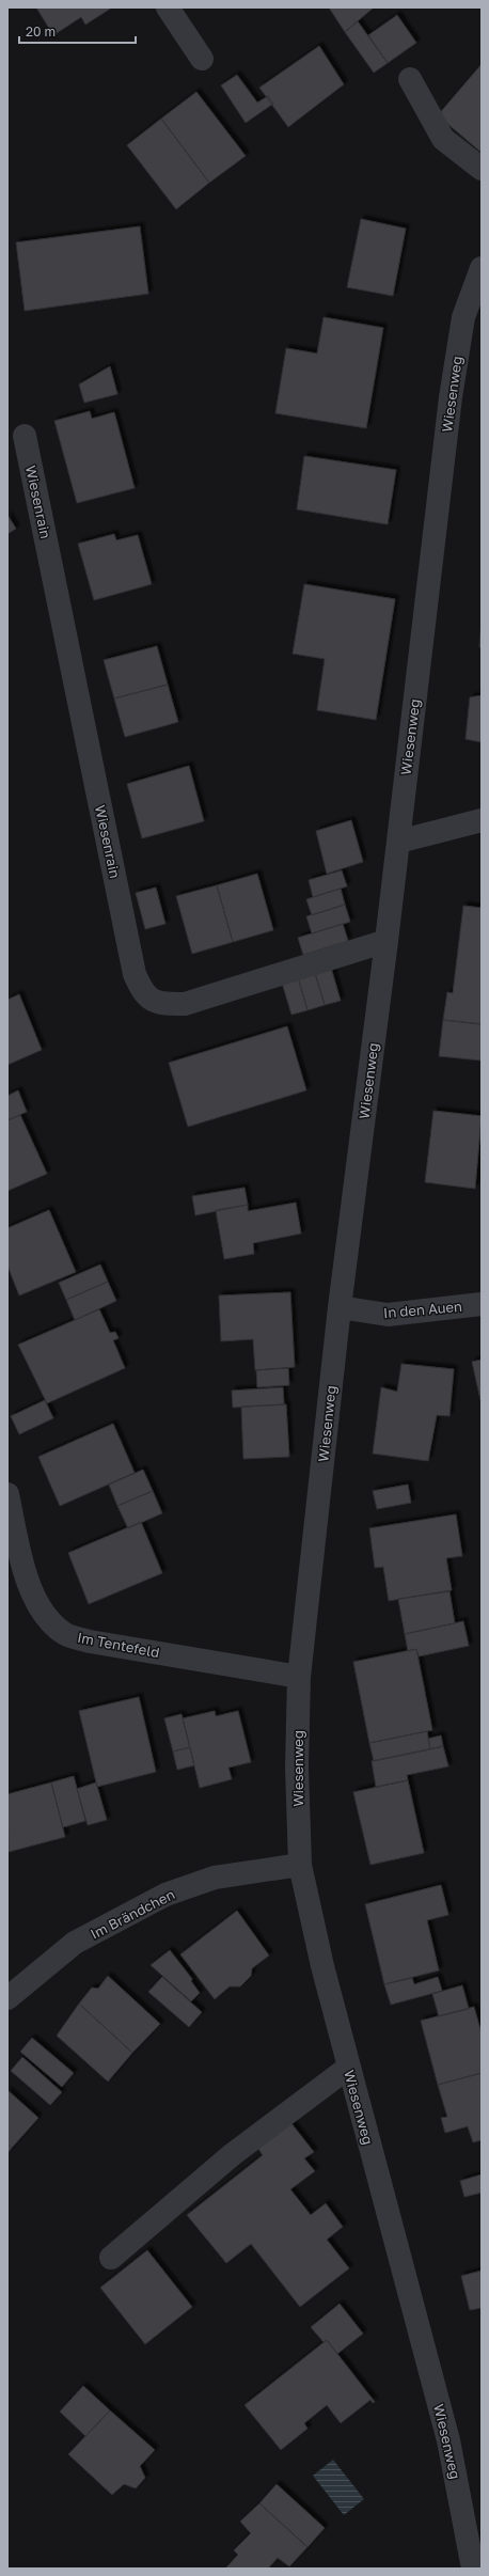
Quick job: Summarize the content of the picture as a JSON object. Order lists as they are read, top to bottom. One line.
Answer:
{"streets":{"street":["Wiesenweg","Wiesenrain","In den Auen","Im Tentefeld","Im Brändchen"]},"crossings":[["Wiesenweg","Wiesenrain"],["Wiesenweg","In den Auen"],["Wiesenweg","Im Tentefeld"],["Wiesenweg","Im Brändchen"]],"scale_bar":"20 m"}
